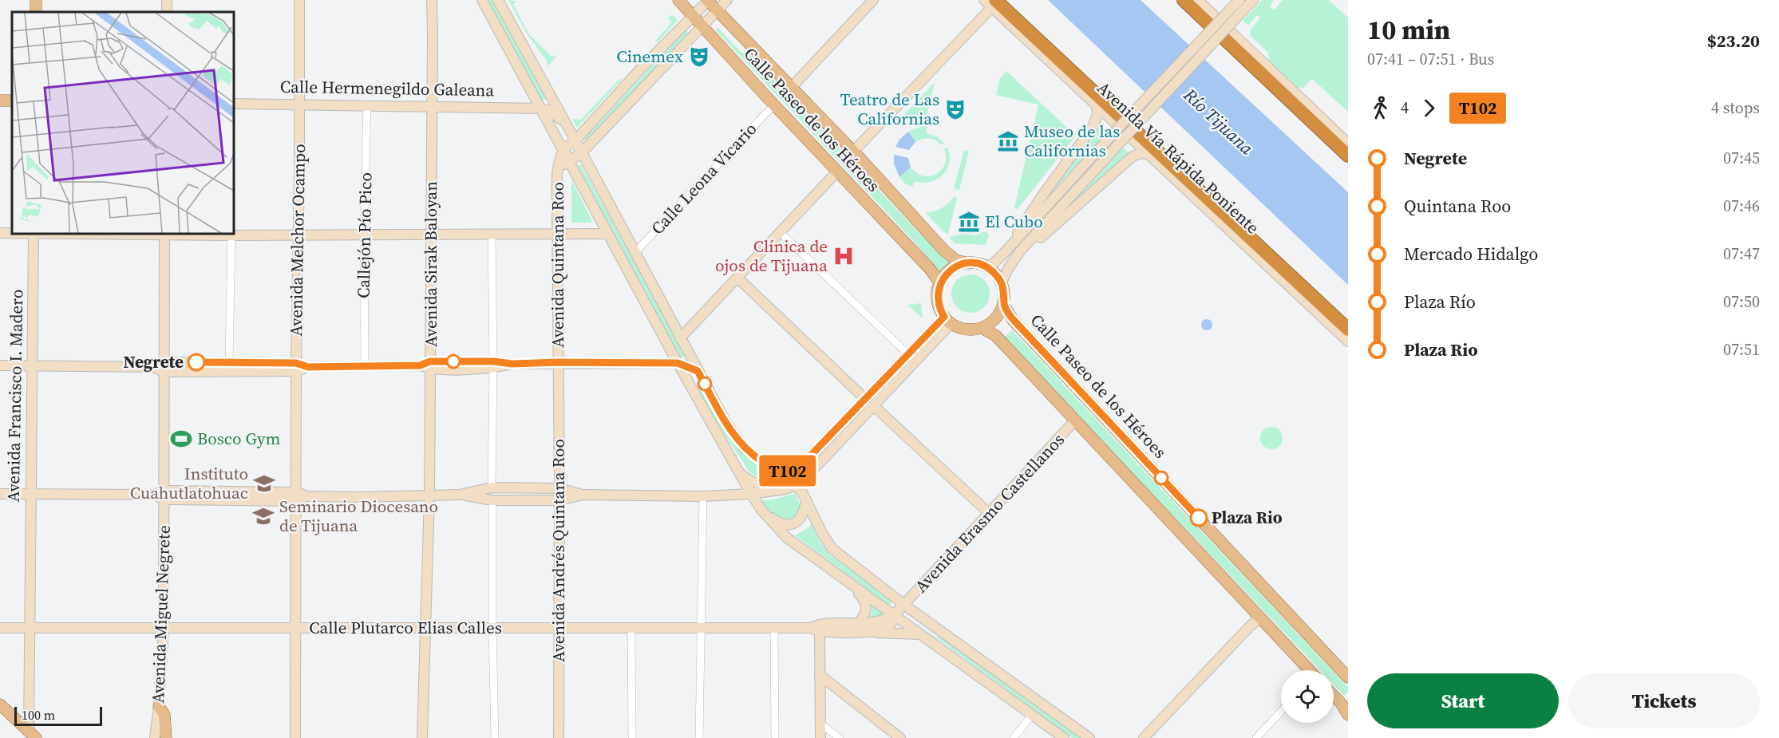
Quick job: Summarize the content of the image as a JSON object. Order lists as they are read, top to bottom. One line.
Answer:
{"streets":{"highway":["Avenida Vía Rápida Poniente"],"main road":["Calle Hermenegildo Galeana","Calle Paseo de los Héroes","Avenida Melchor Ocampo","Avenida Sirak Baloyan","Avenida Quintana Roo","Avenida Francisco I. Madero","Avenida Erasmo Castellanos","Avenida Andrés Quintana Roo","Avenida Miguel Negrete","Calle Plutarco Elias Calles"],"street":["Calle Leona Vicario","Callejón Pío Pico"]},"crossings":[["Calle Hermenegildo Galeana","Callejón Pío Pico"],["Calle Hermenegildo Galeana","Avenida Melchor Ocampo"],["Calle Hermenegildo Galeana","Avenida Sirak Baloyan"],["Calle Paseo de los Héroes","Calle Leona Vicario"],["Calle Paseo de los Héroes","Avenida Quintana Roo"],["Avenida Melchor Ocampo","Calle Plutarco Elias Calles"],["Avenida Sirak Baloyan","Calle Plutarco Elias Calles"],["Avenida Quintana Roo","Avenida Andrés Quintana Roo"],["Avenida Francisco I. Madero","Calle Plutarco Elias Calles"],["Avenida Erasmo Castellanos","Calle Plutarco Elias Calles"],["Avenida Andrés Quintana Roo","Calle Plutarco Elias Calles"],["Avenida Miguel Negrete","Calle Plutarco Elias Calles"]],"water":["Río Tijuana"],"places":{"theatre":["Cinemex","Teatro de Las Californias"],"museum":["Museo de las Californias","El Cubo"],"hospital":["Clínica de ojos de Tijuana"],"other":["Negrete","Plaza Rio"],"sports":["Bosco Gym"],"school or university":["Instituto Cuahutlatohuac","Seminario Diocesano de Tijuana"]},"lines":["bus line T102"],"scale_bar":"100 m","page":{"on_map":"T102","heading":["10 min","07:41 – 07:51 · Bus","$23.20"],"legs":["4","T102","4 stops"],"list":[{"name":"Negrete","value":"07:45"},{"name":"Quintana Roo","value":"07:46"},{"name":"Mercado Hidalgo","value":"07:47"},{"name":"Plaza Río","value":"07:50"},{"name":"Plaza Rio","value":"07:51"}],"buttons":["Start","Tickets"],"scale":"100 m"}}
